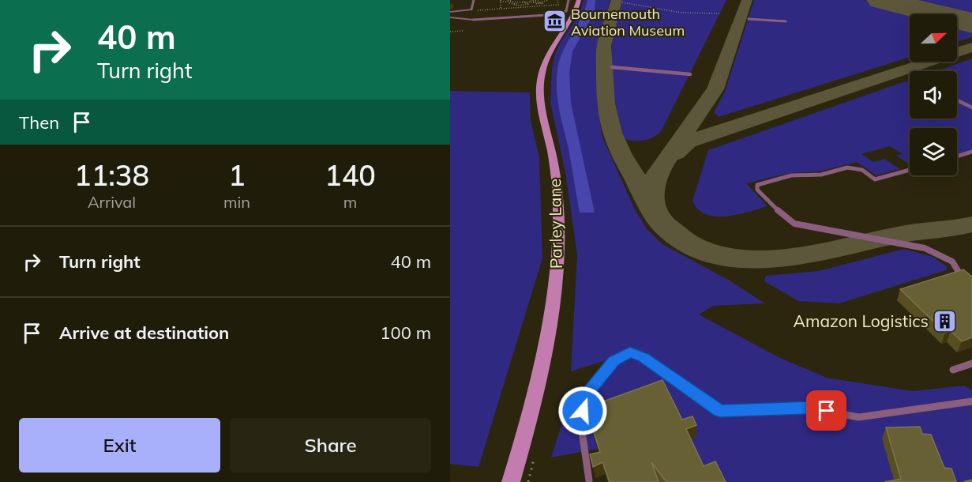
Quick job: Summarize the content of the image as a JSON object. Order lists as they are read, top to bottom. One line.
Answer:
{"streets":{"main road":["Parley Lane"]},"places":{"museum":["Bournemouth Aviation Museum"],"building":["Amazon Logistics"]},"north":"right","page":{"turn":["40 m","Turn right"],"then":"Then","eta":["11:38","Arrival","1","min","140","m"],"list":[{"name":"Turn right","value":"40 m"},{"name":"Arrive at destination","value":"100 m"}],"buttons":["Exit","Share"]}}
